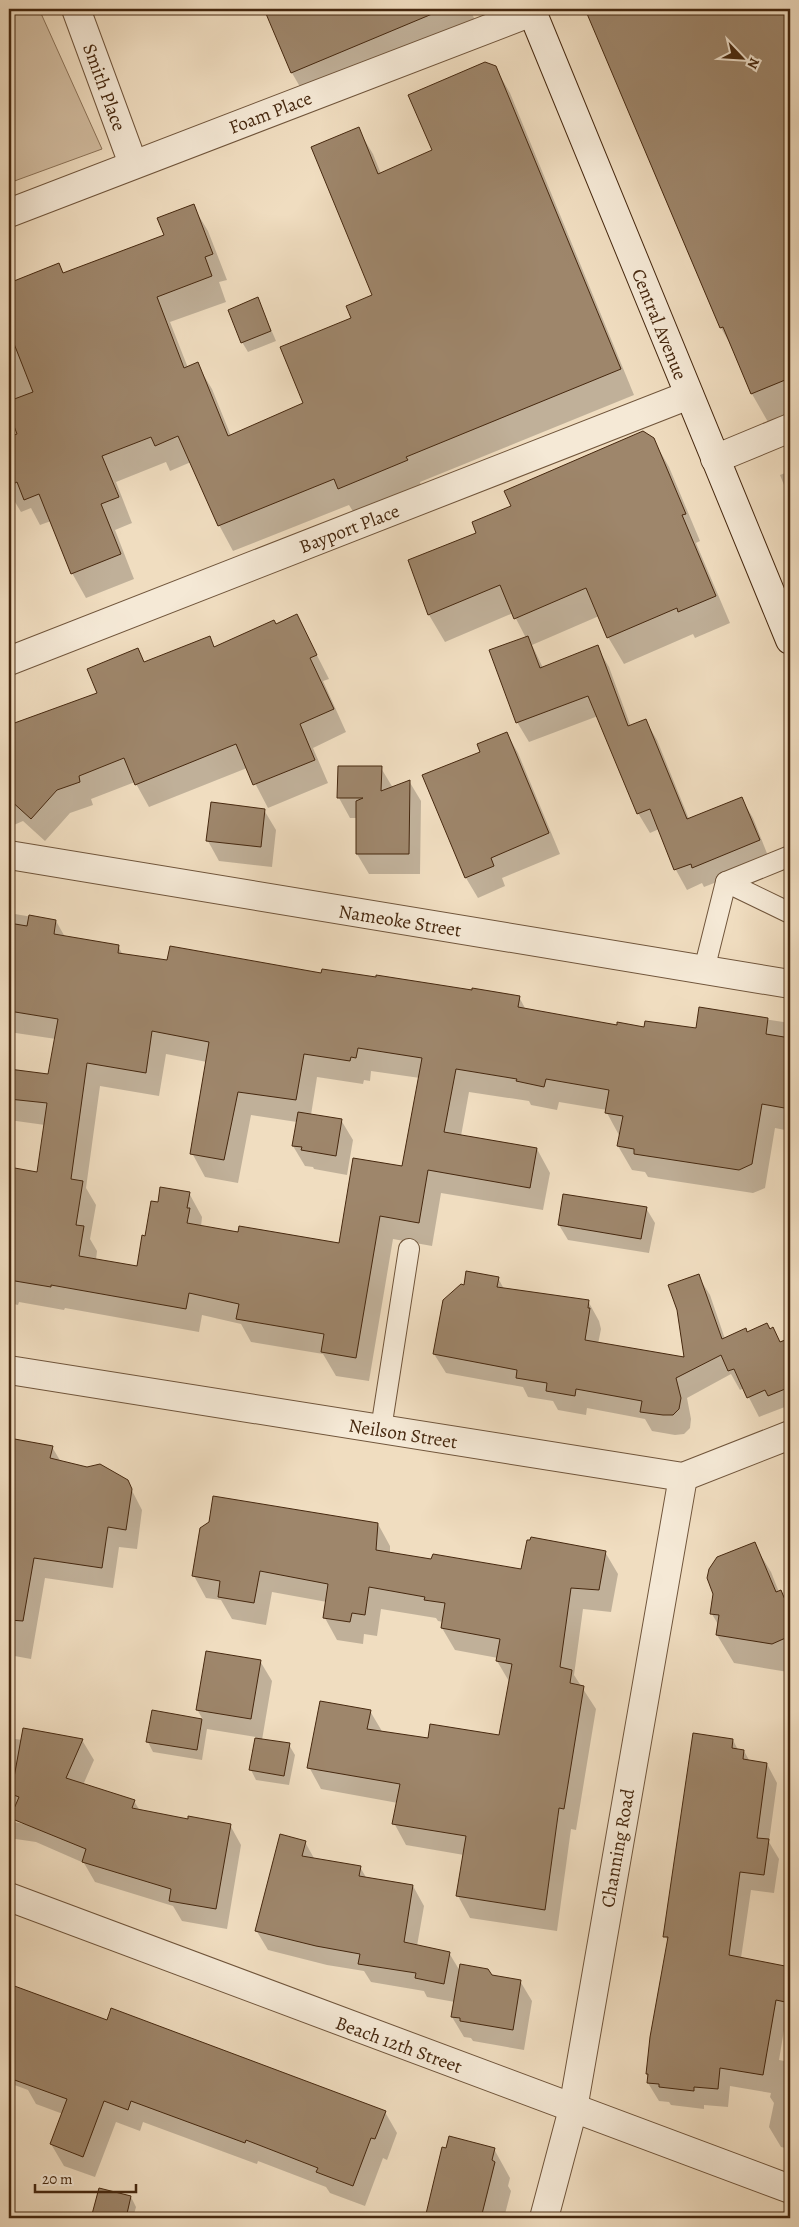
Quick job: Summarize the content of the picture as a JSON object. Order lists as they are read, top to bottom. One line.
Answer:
{"streets":{"street":["Smith Place","Foam Place","Central Avenue","Bayport Place","Nameoke Street","Neilson Street","Channing Road","Beach 12th Street"]},"crossings":[["Smith Place","Foam Place"],["Foam Place","Central Avenue"],["Central Avenue","Bayport Place"],["Neilson Street","Channing Road"],["Channing Road","Beach 12th Street"]],"scale_bar":"20 m","north":"bottom right"}
